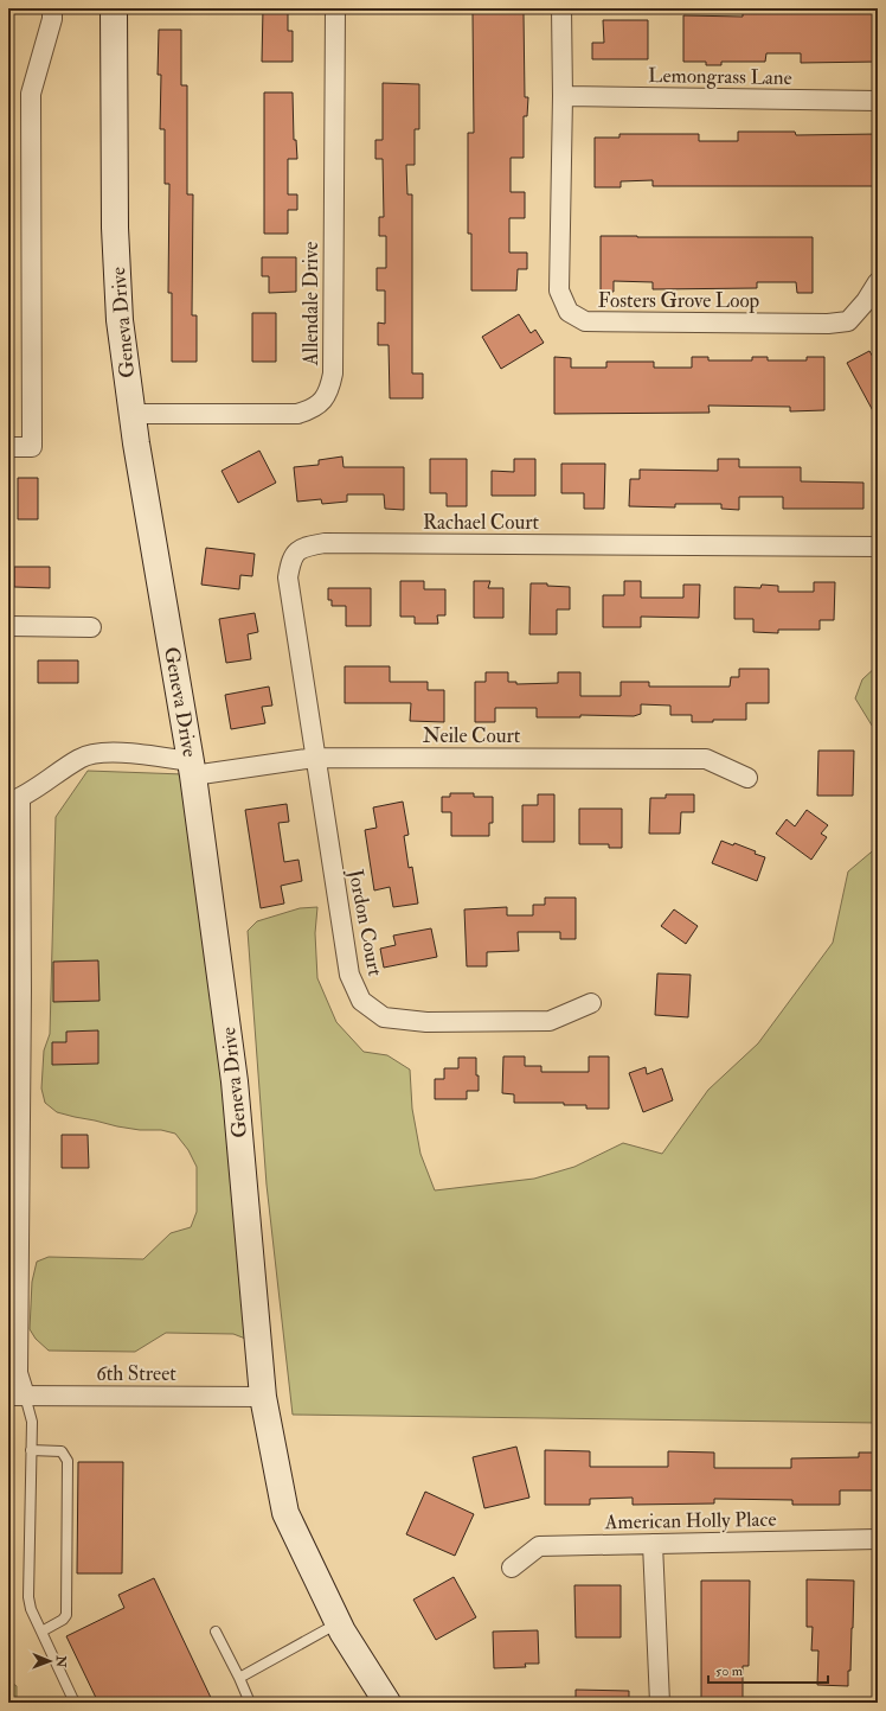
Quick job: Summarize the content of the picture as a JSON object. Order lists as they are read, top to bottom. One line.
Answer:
{"streets":{"main road":["Geneva Drive"],"street":["Lemongrass Lane","Fosters Grove Loop","Allendale Drive","Rachael Court","Neile Court","Jordon Court","6th Street","American Holly Place"]},"crossings":[["Lemongrass Lane","Fosters Grove Loop"],["Allendale Drive","Geneva Drive"],["Geneva Drive","Neile Court"],["Geneva Drive","6th Street"],["Rachael Court","Neile Court"],["Rachael Court","Jordon Court"],["Neile Court","Jordon Court"]],"scale_bar":"50 m","north":"right"}
